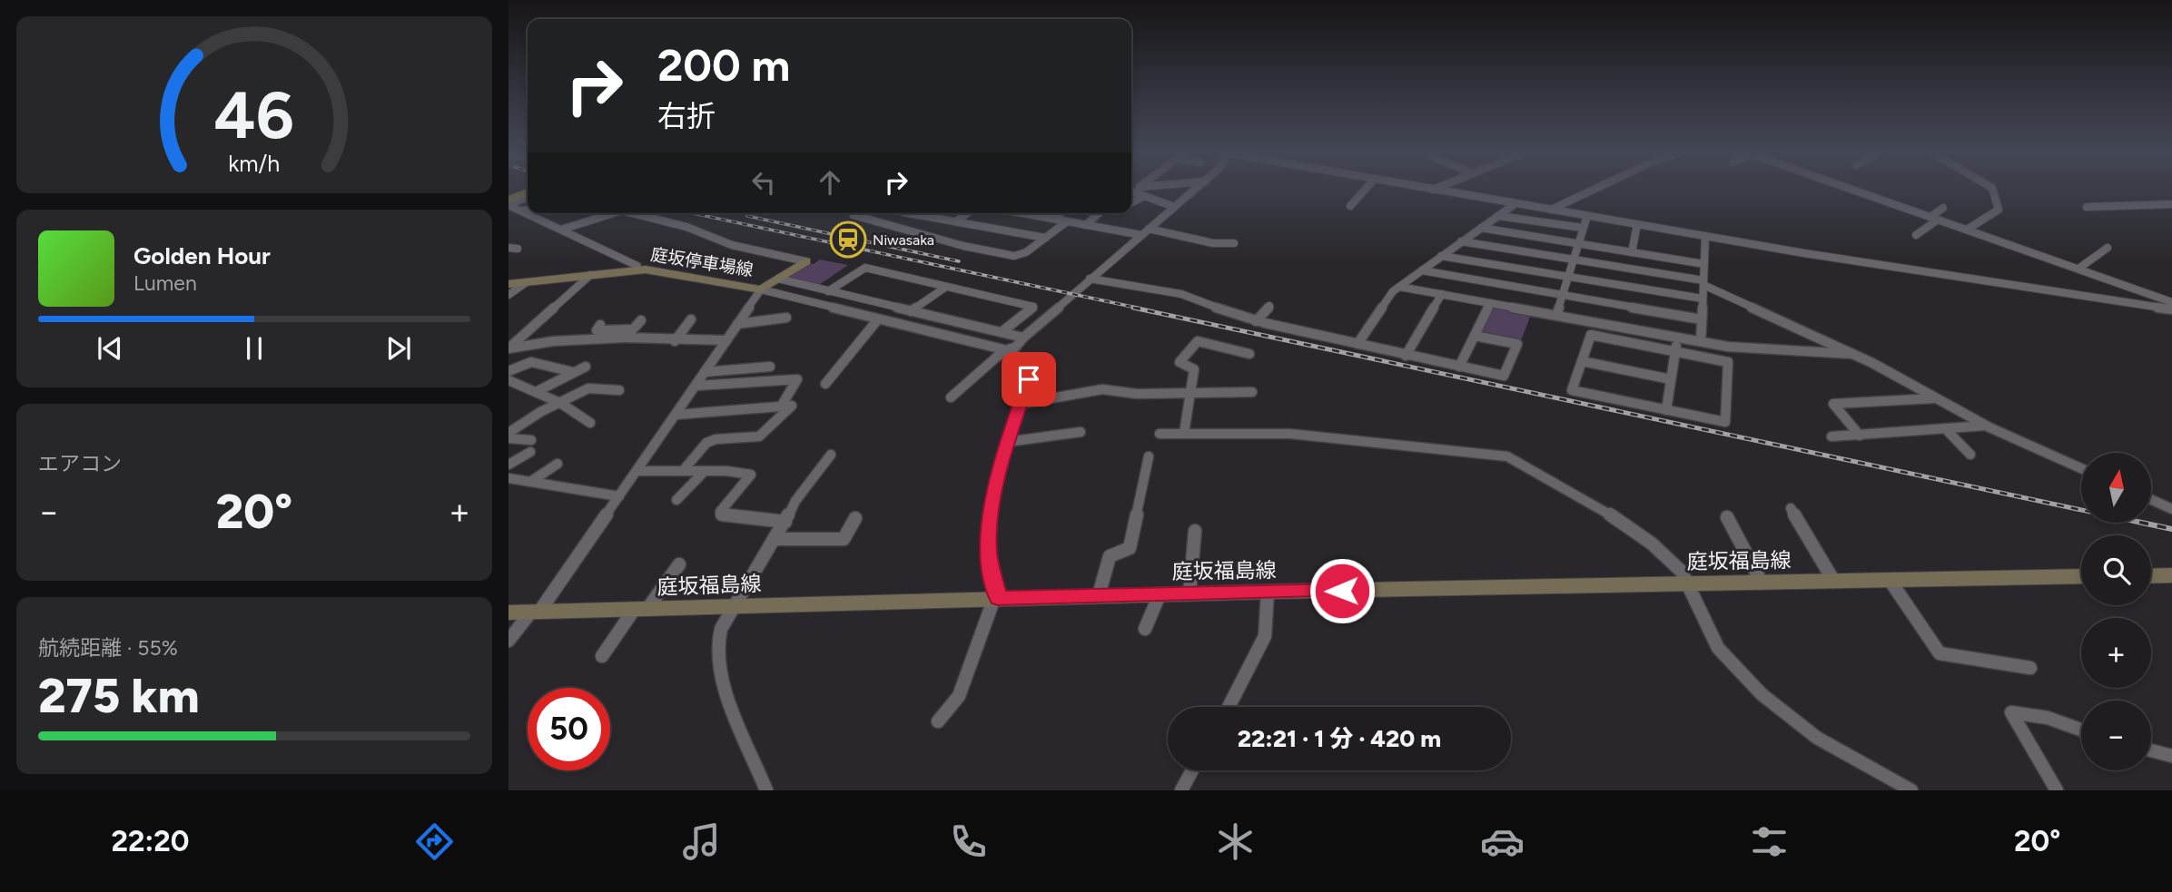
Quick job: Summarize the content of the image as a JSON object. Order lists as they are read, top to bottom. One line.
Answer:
{"streets":{"main road":["庭坂停車場線","庭坂福島線"]},"places":{"station":["Niwasaka"]},"north":"top","page":{"turn":["200 m","右折"],"song":["Golden Hour","Lumen"],"tile":["エアコン",["航続距離 · 55%","275 km"]],"map_buttons":["+","−"],"heat":["−","20°","+"],"limit":"50","trip":"22:21 · 1 分 · 420 m","tabs":["22:20","20°"],"gauge":["46","km/h"]}}
